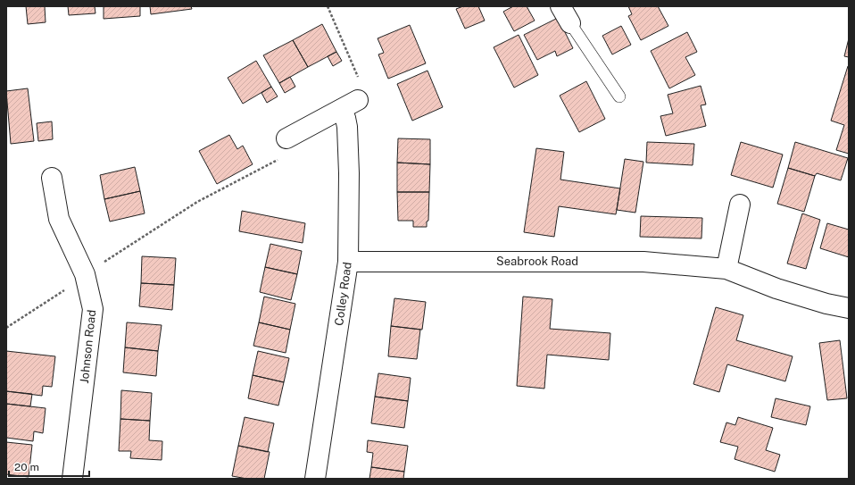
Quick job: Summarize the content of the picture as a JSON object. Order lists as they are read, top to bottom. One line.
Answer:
{"streets":{"street":["Seabrook Road","Colley Road","Johnson Road"]},"crossings":[["Seabrook Road","Colley Road"]],"scale_bar":"20 m"}
